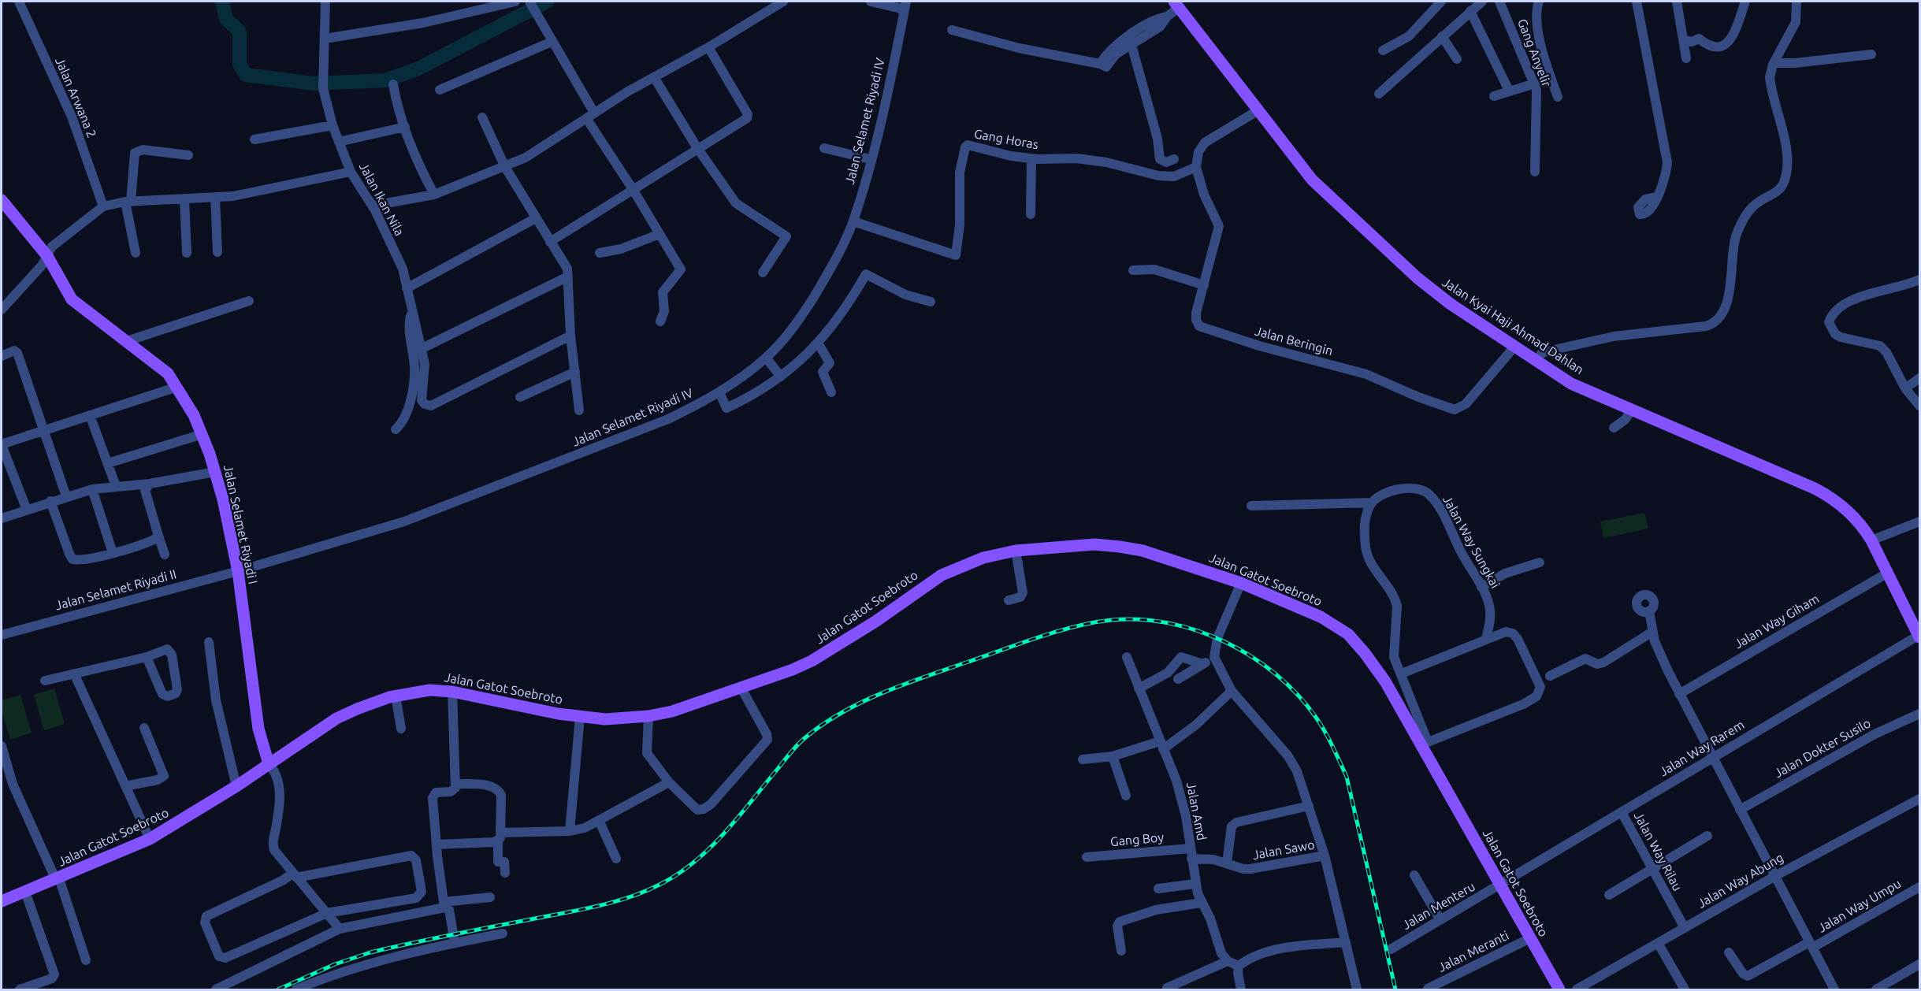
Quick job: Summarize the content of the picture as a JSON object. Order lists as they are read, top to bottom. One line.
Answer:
{"streets":{"main road":["Jalan Kyai Haji Ahmad Dahlan","Jalan Selamet Riyadi I","Jalan Gatot Soebroto"],"street":["Gang Anyelir","Jalan Arwana 2","Jalan Selamet Riyadi IV","Gang Horas","Jalan Ikan Nila","Jalan Beringin","Jalan Way Sungkai","Jalan Selamet Riyadi II","Jalan Way Giham","Jalan Way Rarem","Jalan Dokter Susilo","Jalan Amd","Gang Boy","Jalan Sawo","Jalan Way Rilau","Jalan Way Abung","Jalan Menteru","Jalan Way Umpu","Jalan Meranti"]},"crossings":[["Jalan Selamet Riyadi IV","Gang Horas"],["Jalan Selamet Riyadi IV","Jalan Selamet Riyadi I"],["Jalan Selamet Riyadi IV","Jalan Selamet Riyadi II"],["Gang Horas","Jalan Beringin"],["Jalan Kyai Haji Ahmad Dahlan","Jalan Beringin"],["Jalan Kyai Haji Ahmad Dahlan","Jalan Way Giham"],["Jalan Kyai Haji Ahmad Dahlan","Jalan Way Rarem"],["Jalan Selamet Riyadi I","Jalan Gatot Soebroto"],["Jalan Selamet Riyadi I","Jalan Selamet Riyadi II"],["Jalan Gatot Soebroto","Jalan Way Rarem"],["Jalan Gatot Soebroto","Jalan Menteru"],["Jalan Gatot Soebroto","Jalan Meranti"],["Jalan Way Rarem","Jalan Way Rilau"],["Jalan Way Rarem","Jalan Menteru"],["Jalan Amd","Gang Boy"],["Jalan Amd","Jalan Sawo"],["Gang Boy","Jalan Sawo"],["Jalan Way Rilau","Jalan Way Abung"]]}
